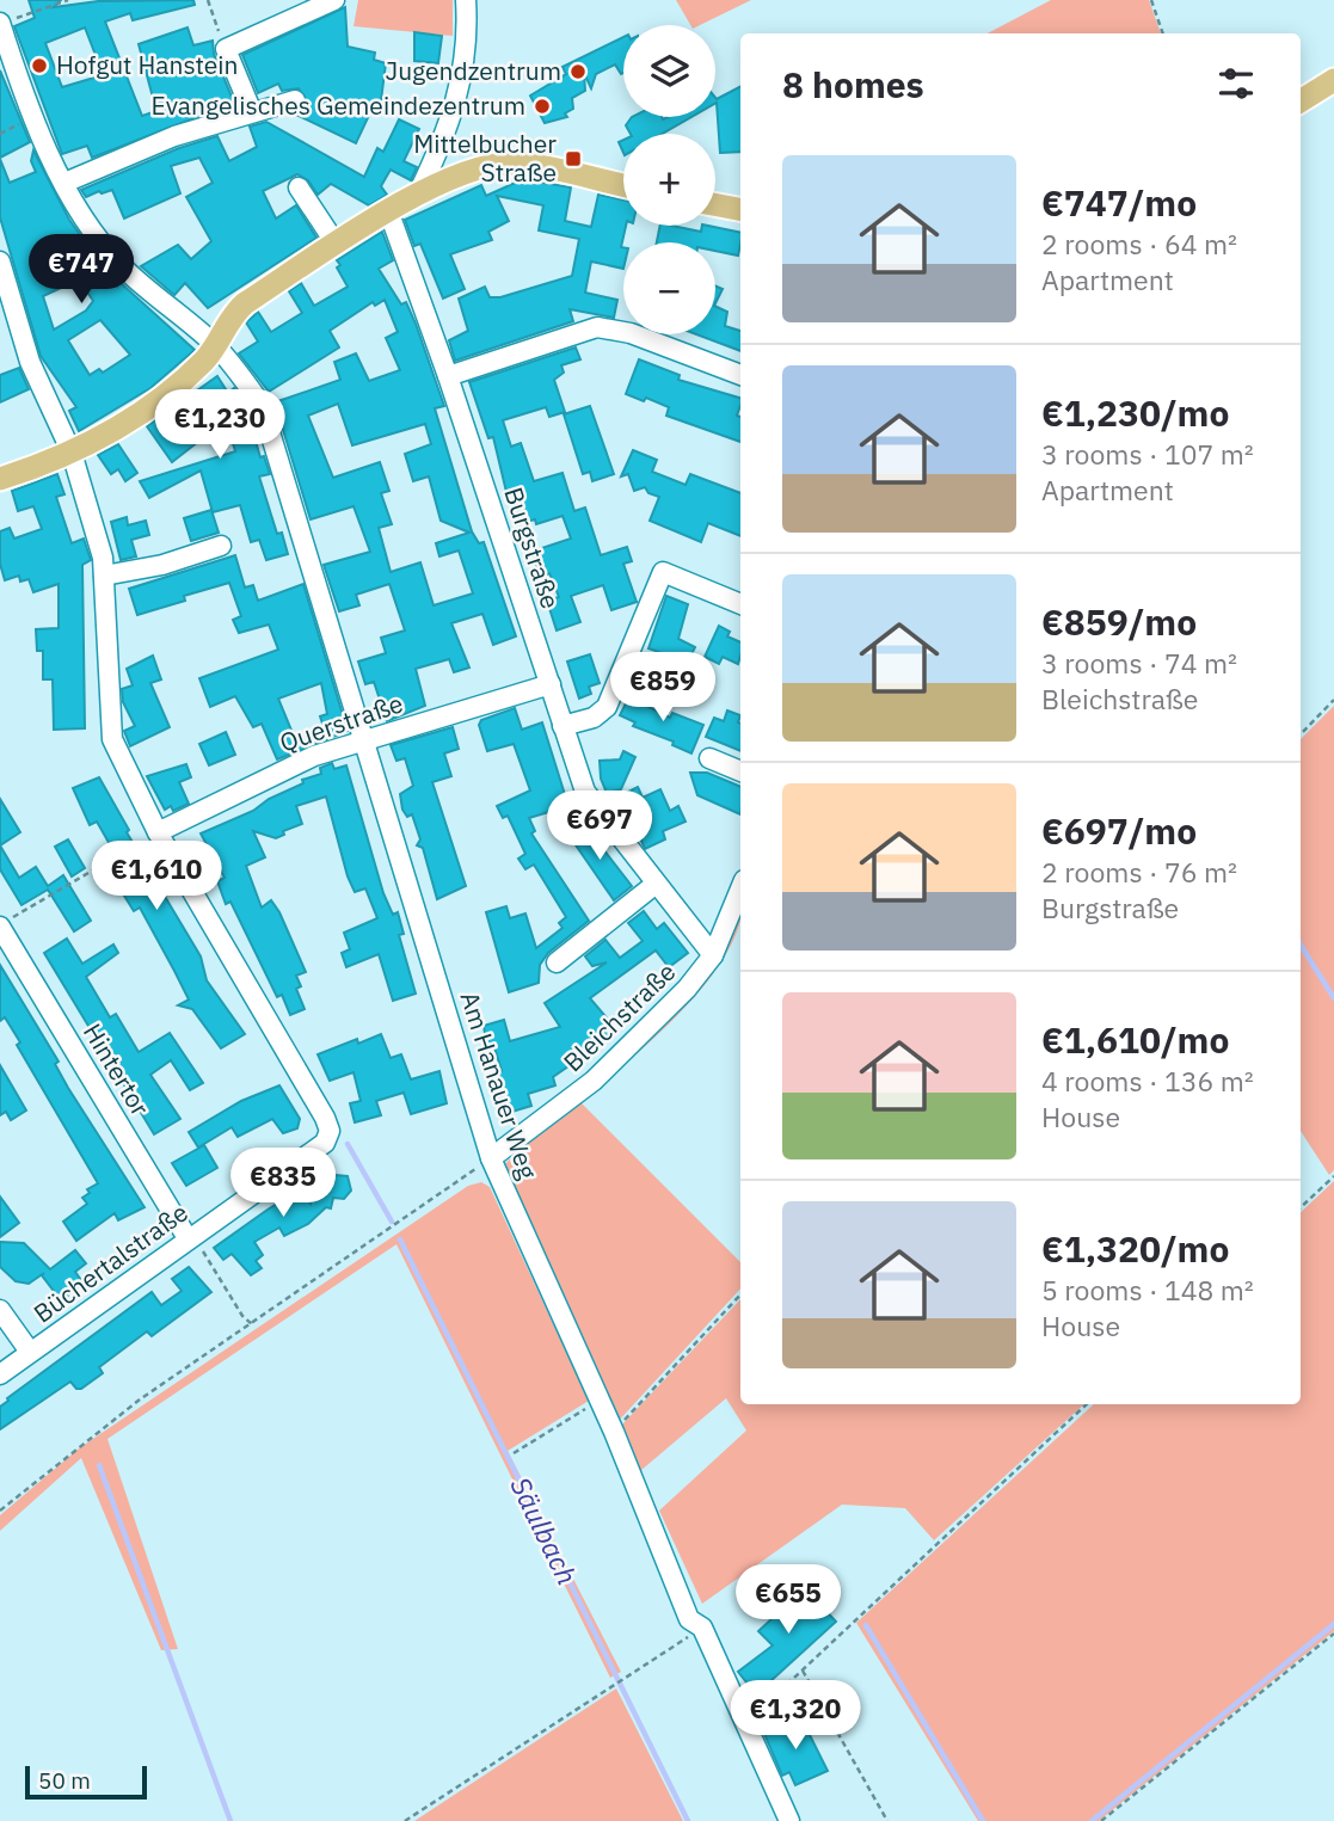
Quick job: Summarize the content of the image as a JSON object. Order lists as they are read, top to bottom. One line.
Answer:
{"streets":{"street":["Burgstraße","Querstraße","Bleichstraße","Hintertor","Am Hanauer Weg","Büchertalstraße"]},"crossings":[["Burgstraße","Querstraße"],["Burgstraße","Bleichstraße"],["Querstraße","Am Hanauer Weg"],["Querstraße","Büchertalstraße"],["Bleichstraße","Am Hanauer Weg"],["Hintertor","Büchertalstraße"]],"water":["Säulbach"],"places":{"other":["Hofgut Hanstein","Jugendzentrum","Evangelisches Gemeindezentrum"],"transit":["Mittelbucher Straße"]},"scale_bar":"50 m","page":{"map_buttons":["+","−"],"heading":"8 homes","list":[{"name":"€747/mo","note":"2 rooms · 64 m² · Apartment"},{"name":"€1,230/mo","note":"3 rooms · 107 m² · Apartment"},{"name":"€859/mo","note":"3 rooms · 74 m² · Bleichstraße"},{"name":"€697/mo","note":"2 rooms · 76 m² · Burgstraße"},{"name":"€1,610/mo","note":"4 rooms · 136 m² · House"},{"name":"€1,320/mo","note":"5 rooms · 148 m² · House"}],"price":["€747","€1,230","€859","€697","€1,610","€835","€655","€1,320"],"scale":"50 m"}}
